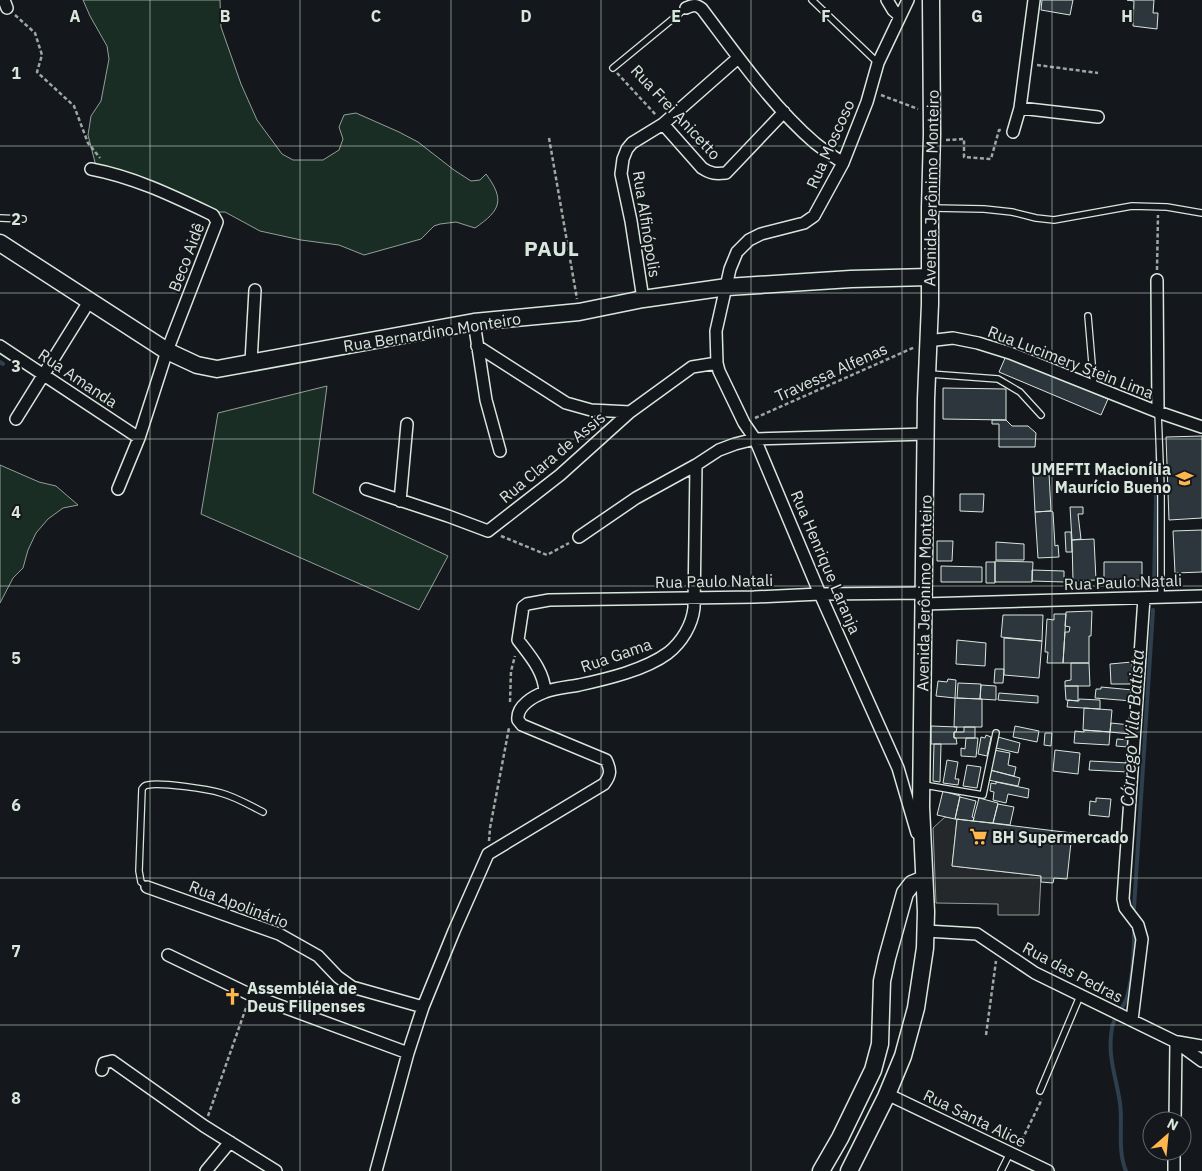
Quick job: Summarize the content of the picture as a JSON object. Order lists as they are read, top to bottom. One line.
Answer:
{"streets":{"street":["Rua Frei Anicetto","Rua Moscoso","Avenida Jerônimo Monteiro","Rua Alfinópolis","Beco Aidê","Rua Bernardino Monteiro","Rua Lucimery Stein Lima","Rua Amanda","Rua Clara de Assis","Rua Henrique Laranja","Rua Paulo Natali","Rua Gama","Rua Apolinário","Rua das Pedras","Rua Santa Alice"],"path":["Travessa Alfenas"]},"crossings":[["Rua Frei Anicetto","Rua Alfinópolis"],["Rua Moscoso","Rua Bernardino Monteiro"],["Rua Moscoso","Rua Henrique Laranja"],["Avenida Jerônimo Monteiro","Rua Bernardino Monteiro"],["Avenida Jerônimo Monteiro","Rua Lucimery Stein Lima"],["Avenida Jerônimo Monteiro","Travessa Alfenas"],["Avenida Jerônimo Monteiro","Rua Henrique Laranja"],["Avenida Jerônimo Monteiro","Rua Paulo Natali"],["Avenida Jerônimo Monteiro","Rua das Pedras"],["Avenida Jerônimo Monteiro","Rua Santa Alice"],["Rua Alfinópolis","Rua Bernardino Monteiro"],["Beco Aidê","Rua Bernardino Monteiro"],["Rua Bernardino Monteiro","Rua Henrique Laranja"],["Rua Lucimery Stein Lima","Travessa Alfenas"],["Travessa Alfenas","Rua Henrique Laranja"],["Rua Clara de Assis","Rua Henrique Laranja"],["Rua Henrique Laranja","Rua Paulo Natali"],["Rua Paulo Natali","Rua Gama"]],"districts":["PAUL"],"water":["Córrego Vila Batista"],"places":{"school or university":["UMEFTI Macionília Maurício Bueno"],"supermarket":["BH Supermercado"],"church":["Assembléia de Deus Filipenses"]},"north":"top right","grid":{"columns":["A","B","C","D","E","F","G","H"],"rows":["1","2","3","4","5","6","7","8"]}}
